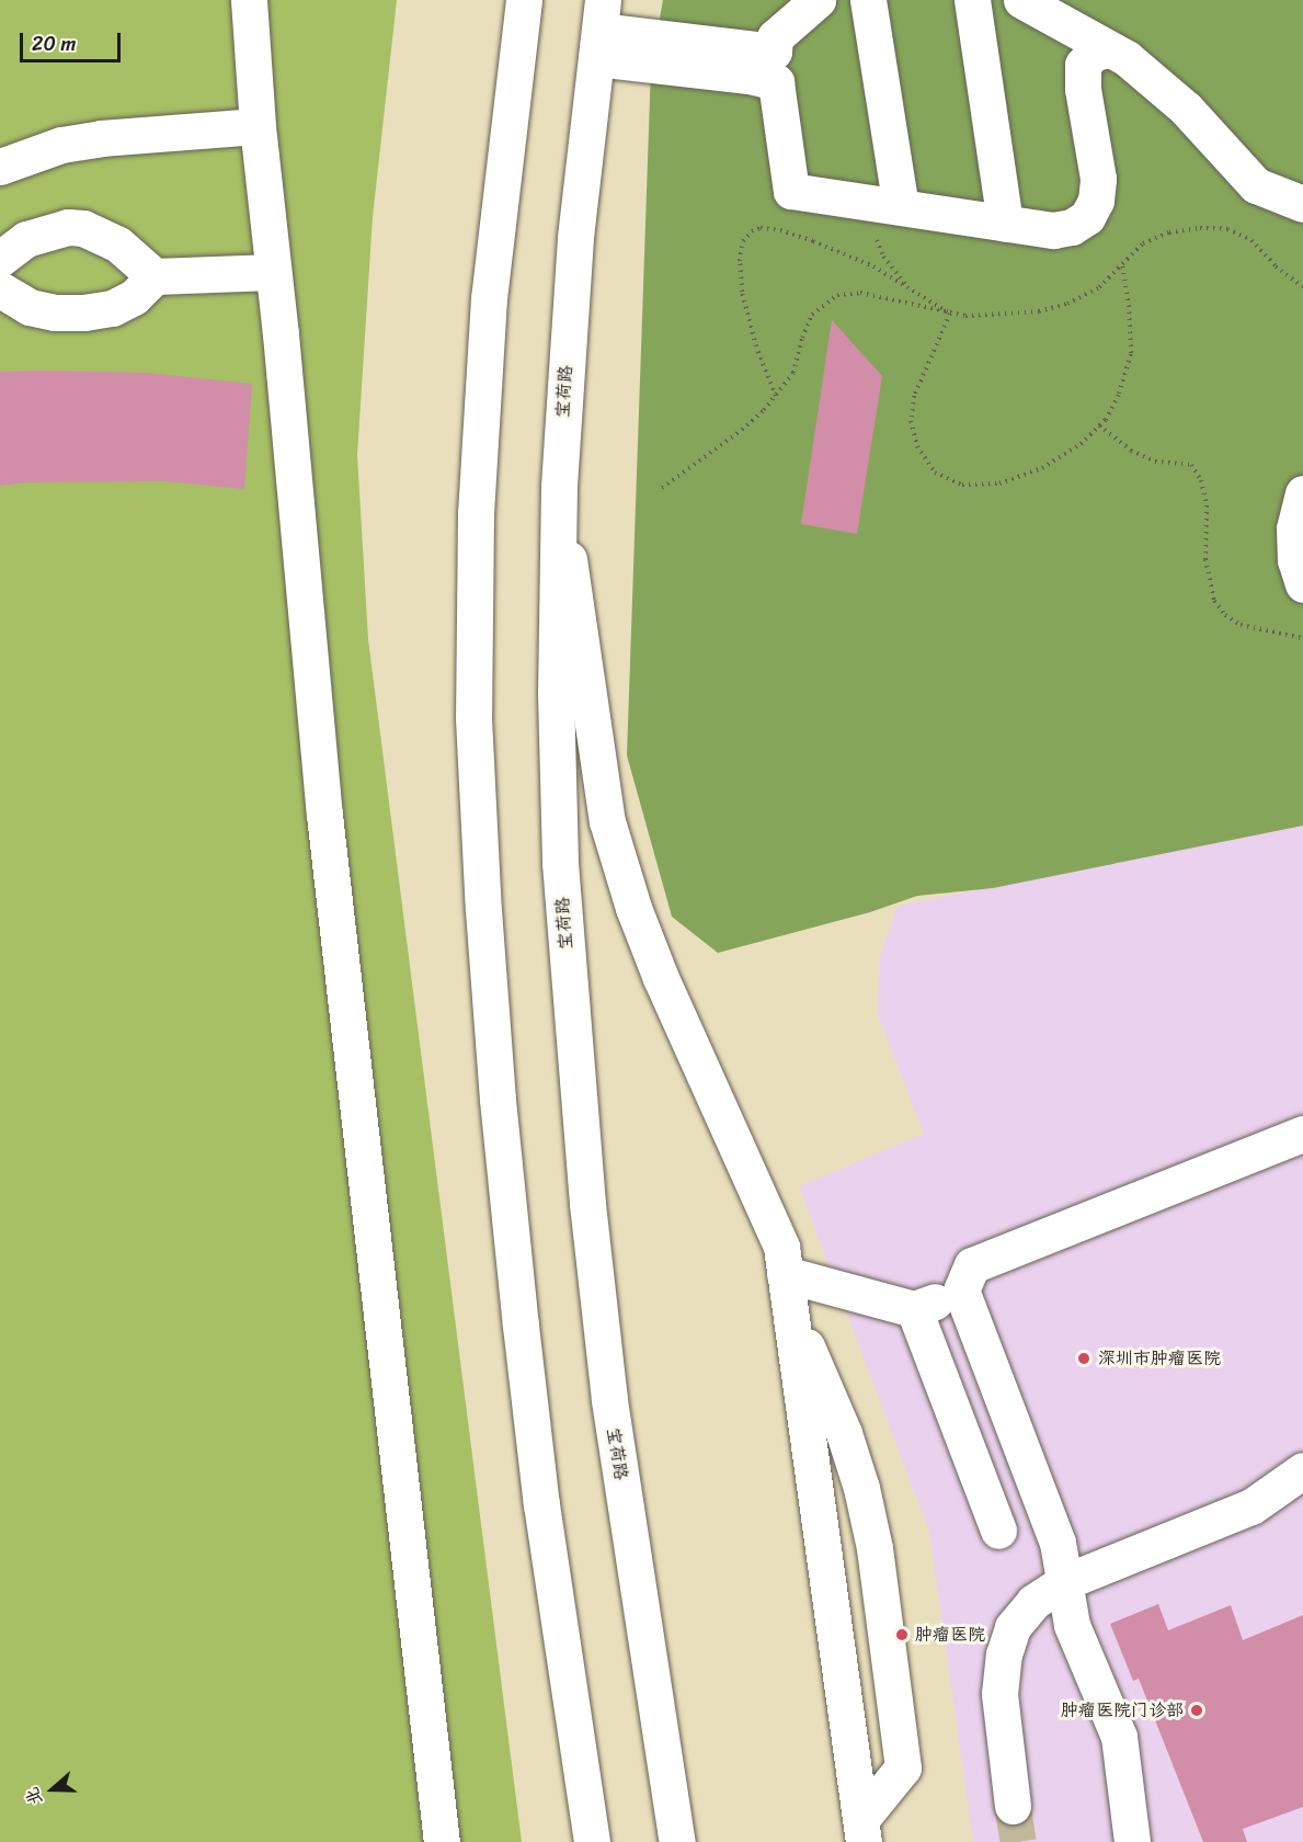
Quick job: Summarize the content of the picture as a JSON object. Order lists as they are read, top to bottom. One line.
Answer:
{"streets":{"street":["宝荷路"]},"places":["深圳市肿瘤医院","肿瘤医院","肿瘤医院门诊部"],"scale_bar":"20 m","north":"left"}
